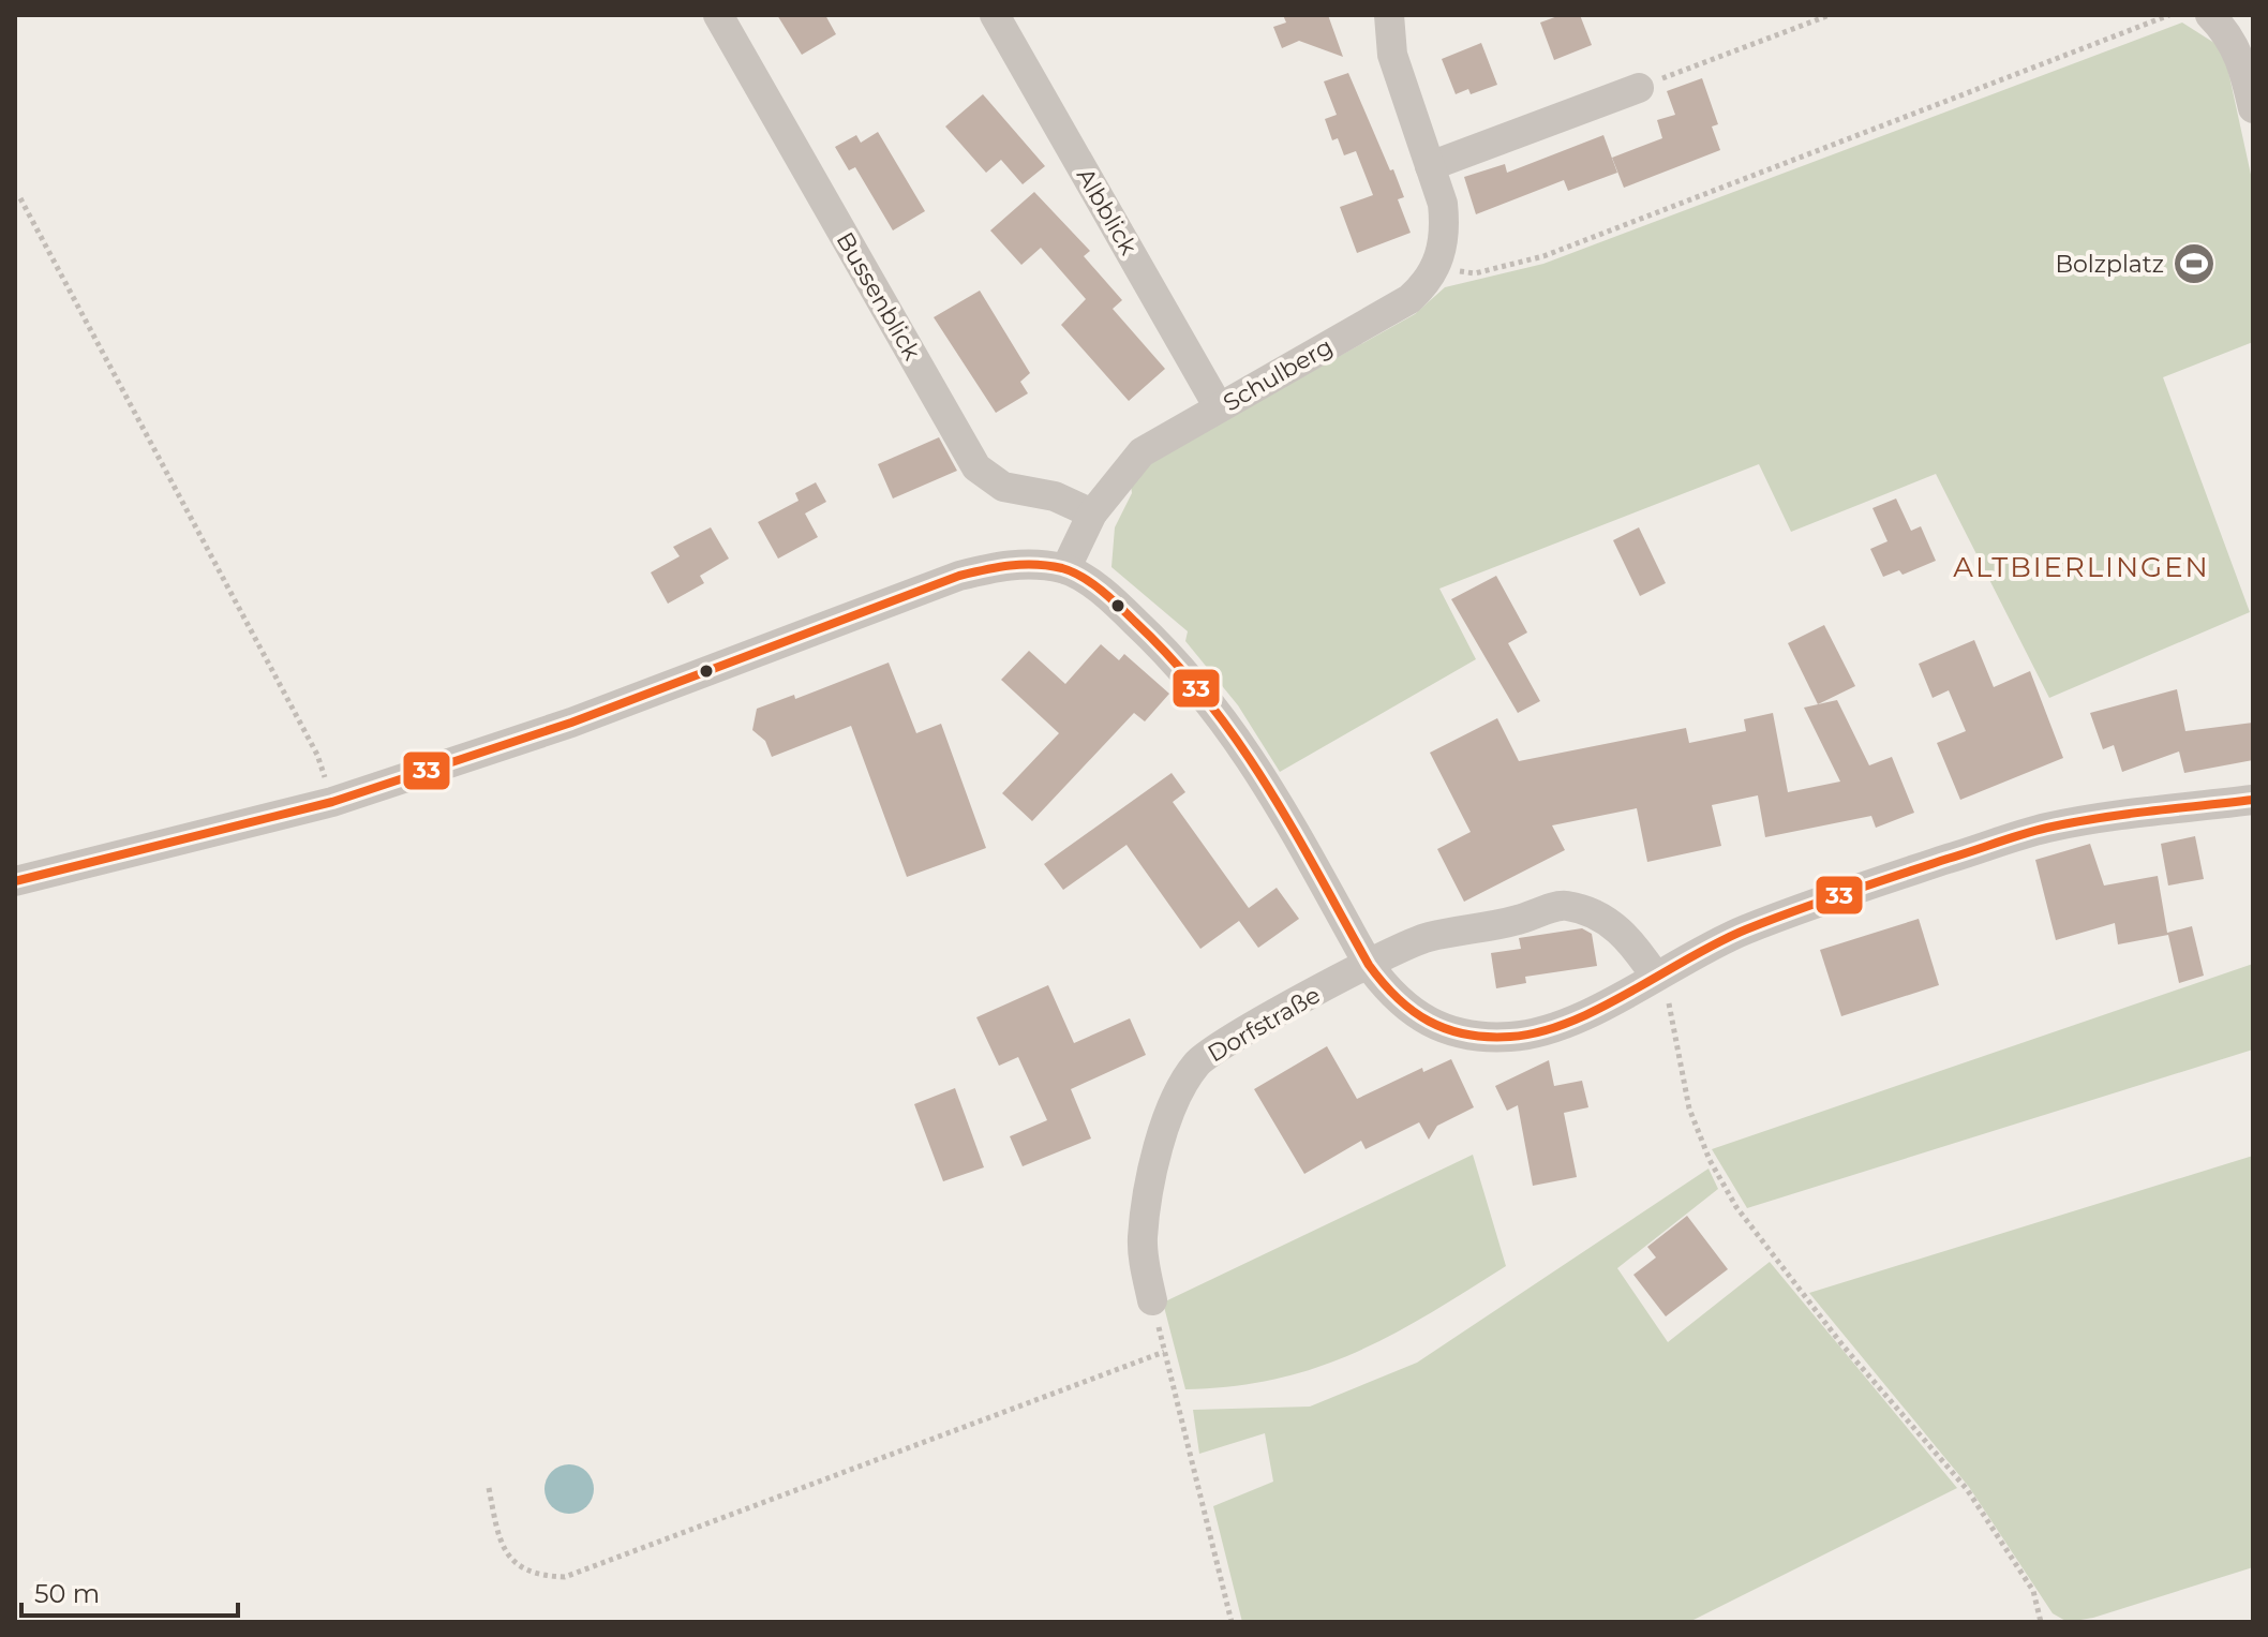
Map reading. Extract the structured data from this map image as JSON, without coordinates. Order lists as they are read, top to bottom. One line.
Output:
{"streets":{"street":["Albblick","Bussenblick","Schulberg","Dorfstraße"]},"crossings":[["Albblick","Schulberg"],["Bussenblick","Schulberg"]],"districts":["ALTBIERLINGEN"],"places":{"sports":["Bolzplatz"]},"lines":["transit line 33"],"scale_bar":"50 m"}
